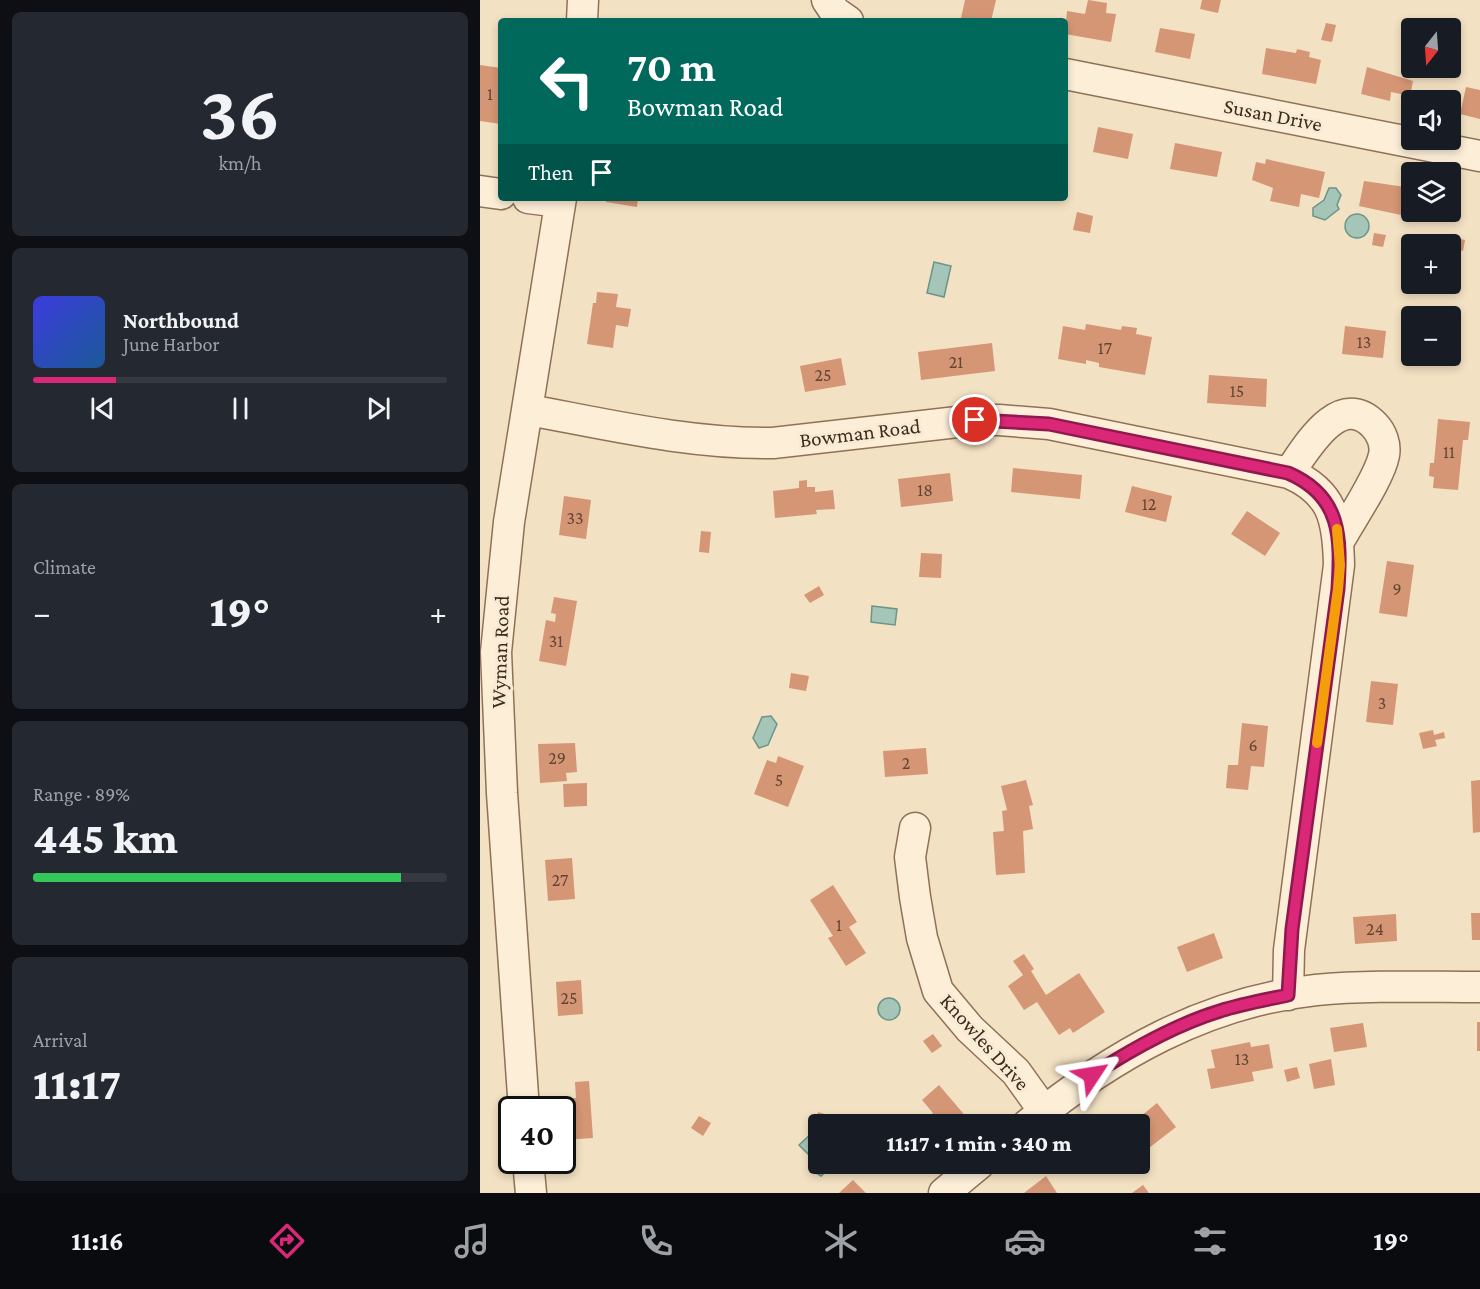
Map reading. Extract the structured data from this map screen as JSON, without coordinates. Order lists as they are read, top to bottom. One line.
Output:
{"streets":{"street":["Susan Drive","Bowman Road","Wyman Road","Knowles Drive"]},"crossings":[["Bowman Road","Wyman Road"]],"house_numbers":["1","13","17","21","25","15","11","18","12","33","9","31","3","6","29","2","5","27","1","24","25","13"],"north":"bottom","page":{"tile":[["36","km/h"],"Climate",["Range · 89%","445 km"],["Arrival","11:17"]],"map_buttons":["+","−"],"turn":["70 m","Bowman Road"],"then":"Then","song":["Northbound","June Harbor"],"heat":["−","19°","+"],"limit":"40","trip":"11:17 · 1 min · 340 m","tabs":["11:16","19°"]}}
